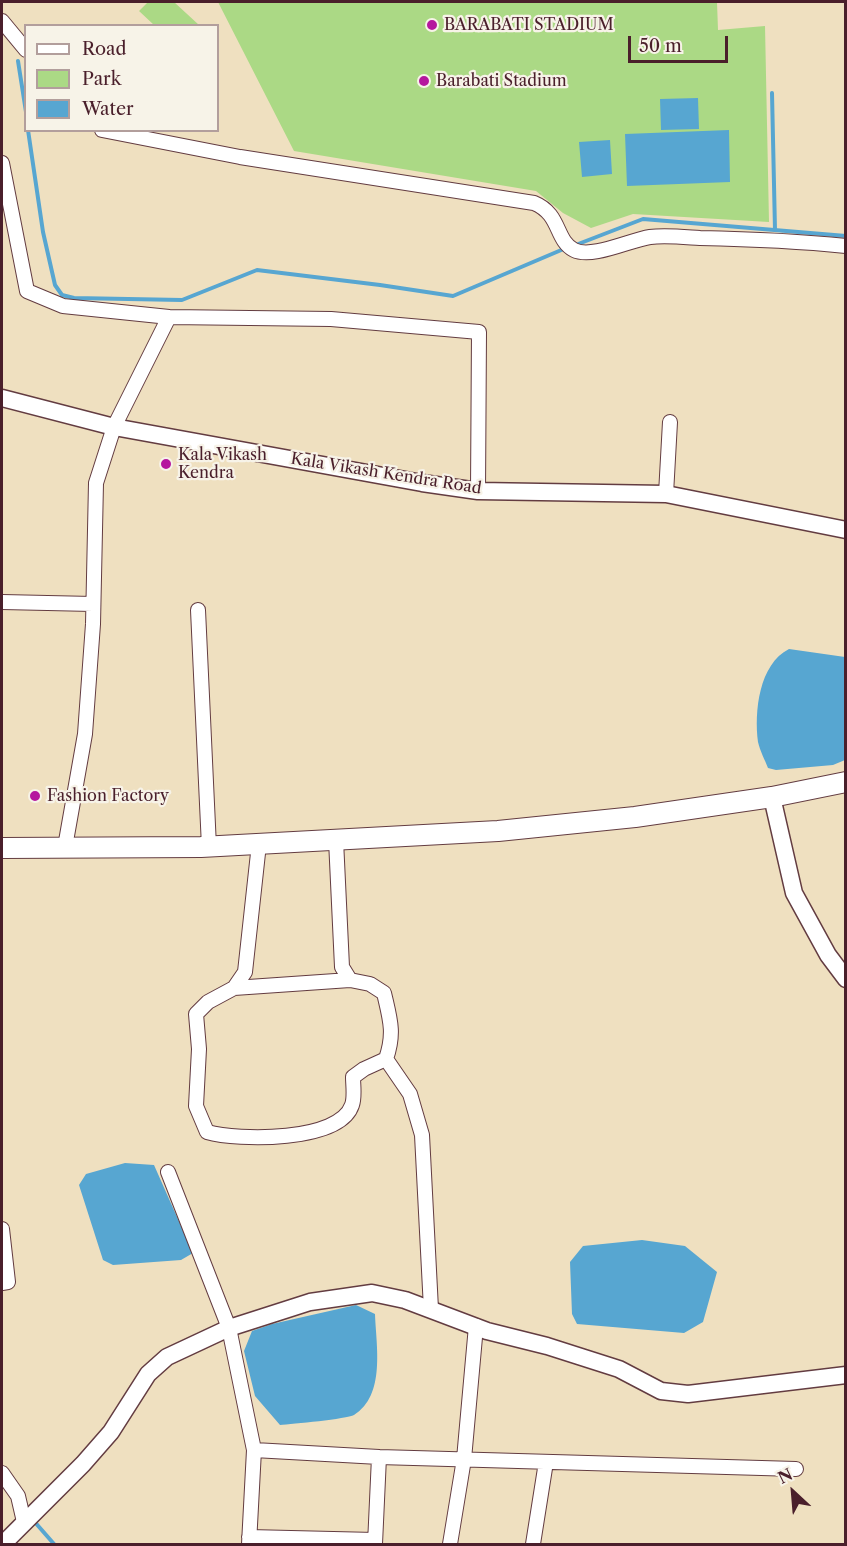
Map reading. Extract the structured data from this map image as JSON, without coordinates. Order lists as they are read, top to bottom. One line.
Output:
{"streets":{"street":["Kala Vikash Kendra Road"]},"places":["BARABATI STADIUM","Barabati Stadium","Kala Vikash Kendra","Fashion Factory"],"legend":["Road","Park","Water"],"scale_bar":"50 m","north":"top left"}
